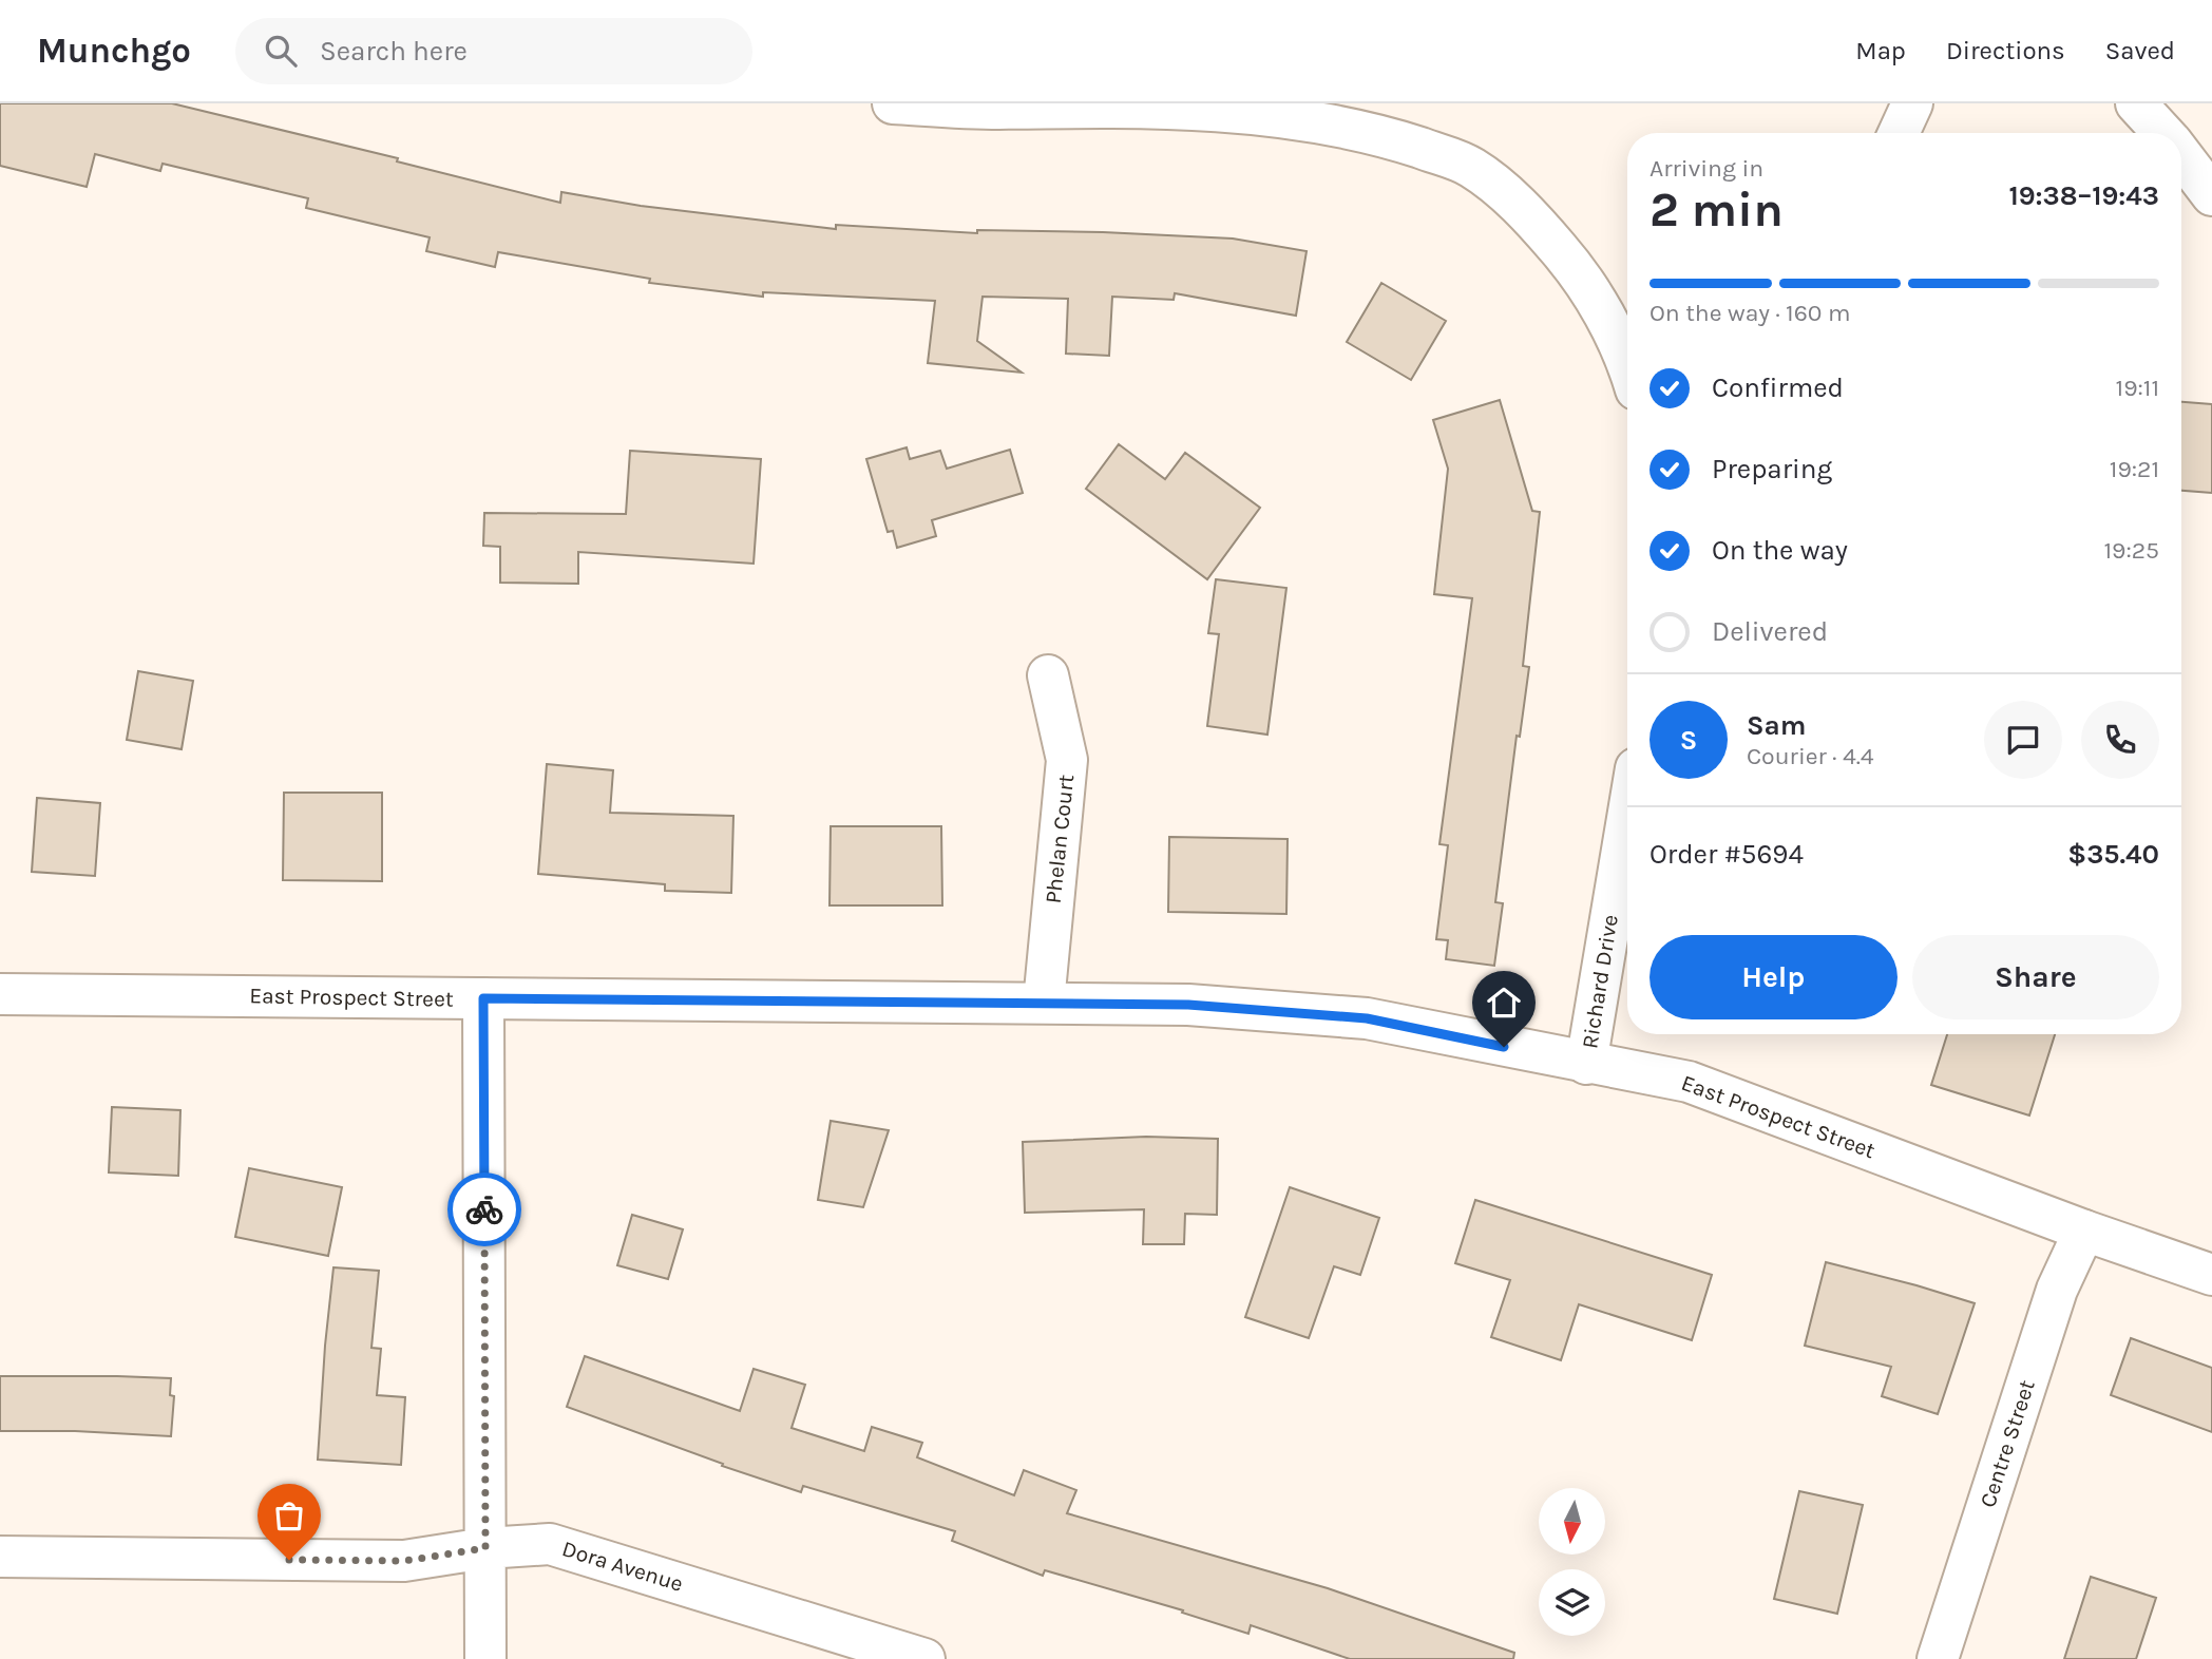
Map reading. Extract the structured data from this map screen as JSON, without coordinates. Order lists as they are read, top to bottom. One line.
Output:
{"streets":{"street":["Phelan Court","Richard Drive","East Prospect Street","Centre Street","Dora Avenue"]},"crossings":[["Phelan Court","East Prospect Street"],["Richard Drive","East Prospect Street"],["East Prospect Street","Centre Street"]],"north":"bottom","page":{"header":"Munchgo","search":"Search here","nav":["Map","Directions","Saved"],"heading":["2 min","Arriving in","19:38–19:43"],"panel":["Sam","Courier · 4.4","Order #5694","$35.40"],"bar":"On the way · 160 m","list":[["Confirmed","19:11"],["Preparing","19:21"],["On the way","19:25"],"Delivered"],"round":"S","buttons":["Help","Share"]}}
